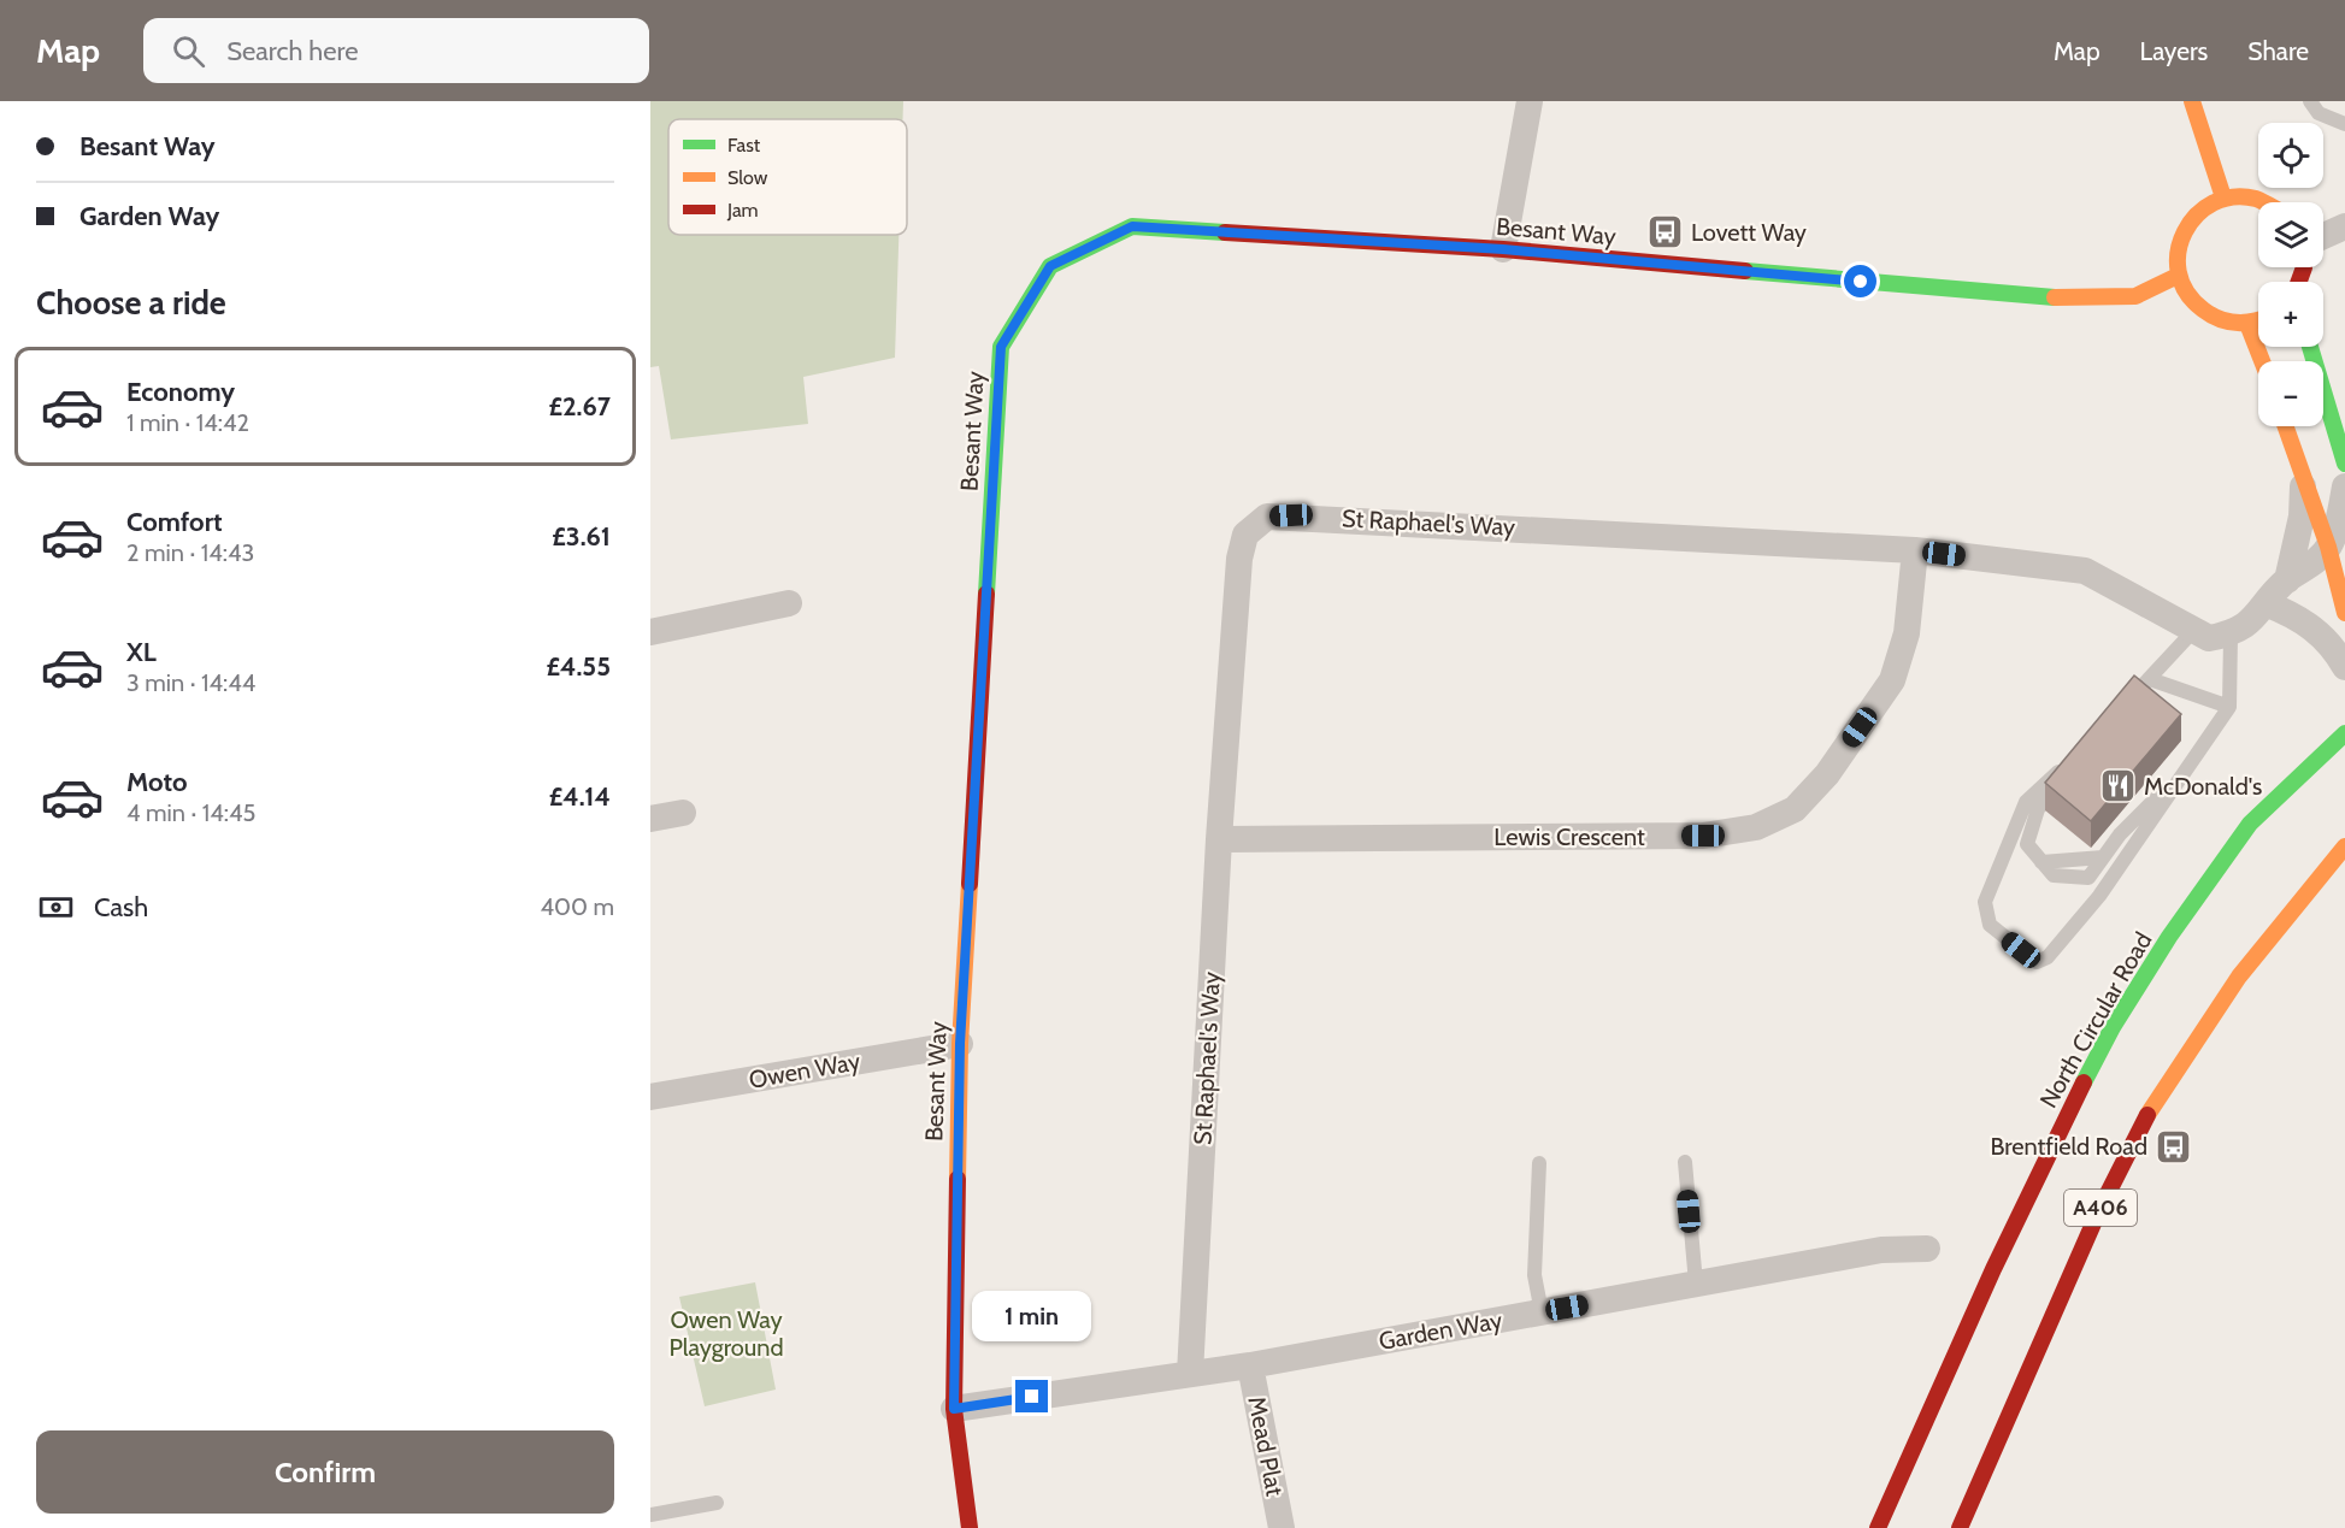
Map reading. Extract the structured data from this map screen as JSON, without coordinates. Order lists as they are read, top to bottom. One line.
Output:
{"streets":{"main road":["Besant Way","North Circular Road","A406"],"street":["St Raphael's Way","Lewis Crescent","Owen Way","Garden Way","Mead Plat"]},"crossings":[["Besant Way","Owen Way"],["Besant Way","Garden Way"],["St Raphael's Way","Lewis Crescent"],["St Raphael's Way","Garden Way"],["Garden Way","Mead Plat"]],"parks":["Owen Way Playground"],"places":{"bus stop":["Lovett Way","Brentfield Road"],"restaurant":["McDonald's"]},"legend":["Fast","Slow","Jam"],"page":{"header":"Map","search":"Search here","nav":["Map","Layers","Share"],"banner":["Besant Way","Garden Way"],"map_buttons":["+","−"],"heading":"Choose a ride","list":[{"name":"Economy","note":"1 min · 14:42","value":"£2.67"},{"name":"Comfort","note":"2 min · 14:43","value":"£3.61"},{"name":"XL","note":"3 min · 14:44","value":"£4.55"},{"name":"Moto","note":"4 min · 14:45","value":"£4.14"}],"pay":["Cash","400 m"],"bubble":"1 min","buttons":"Confirm"}}
